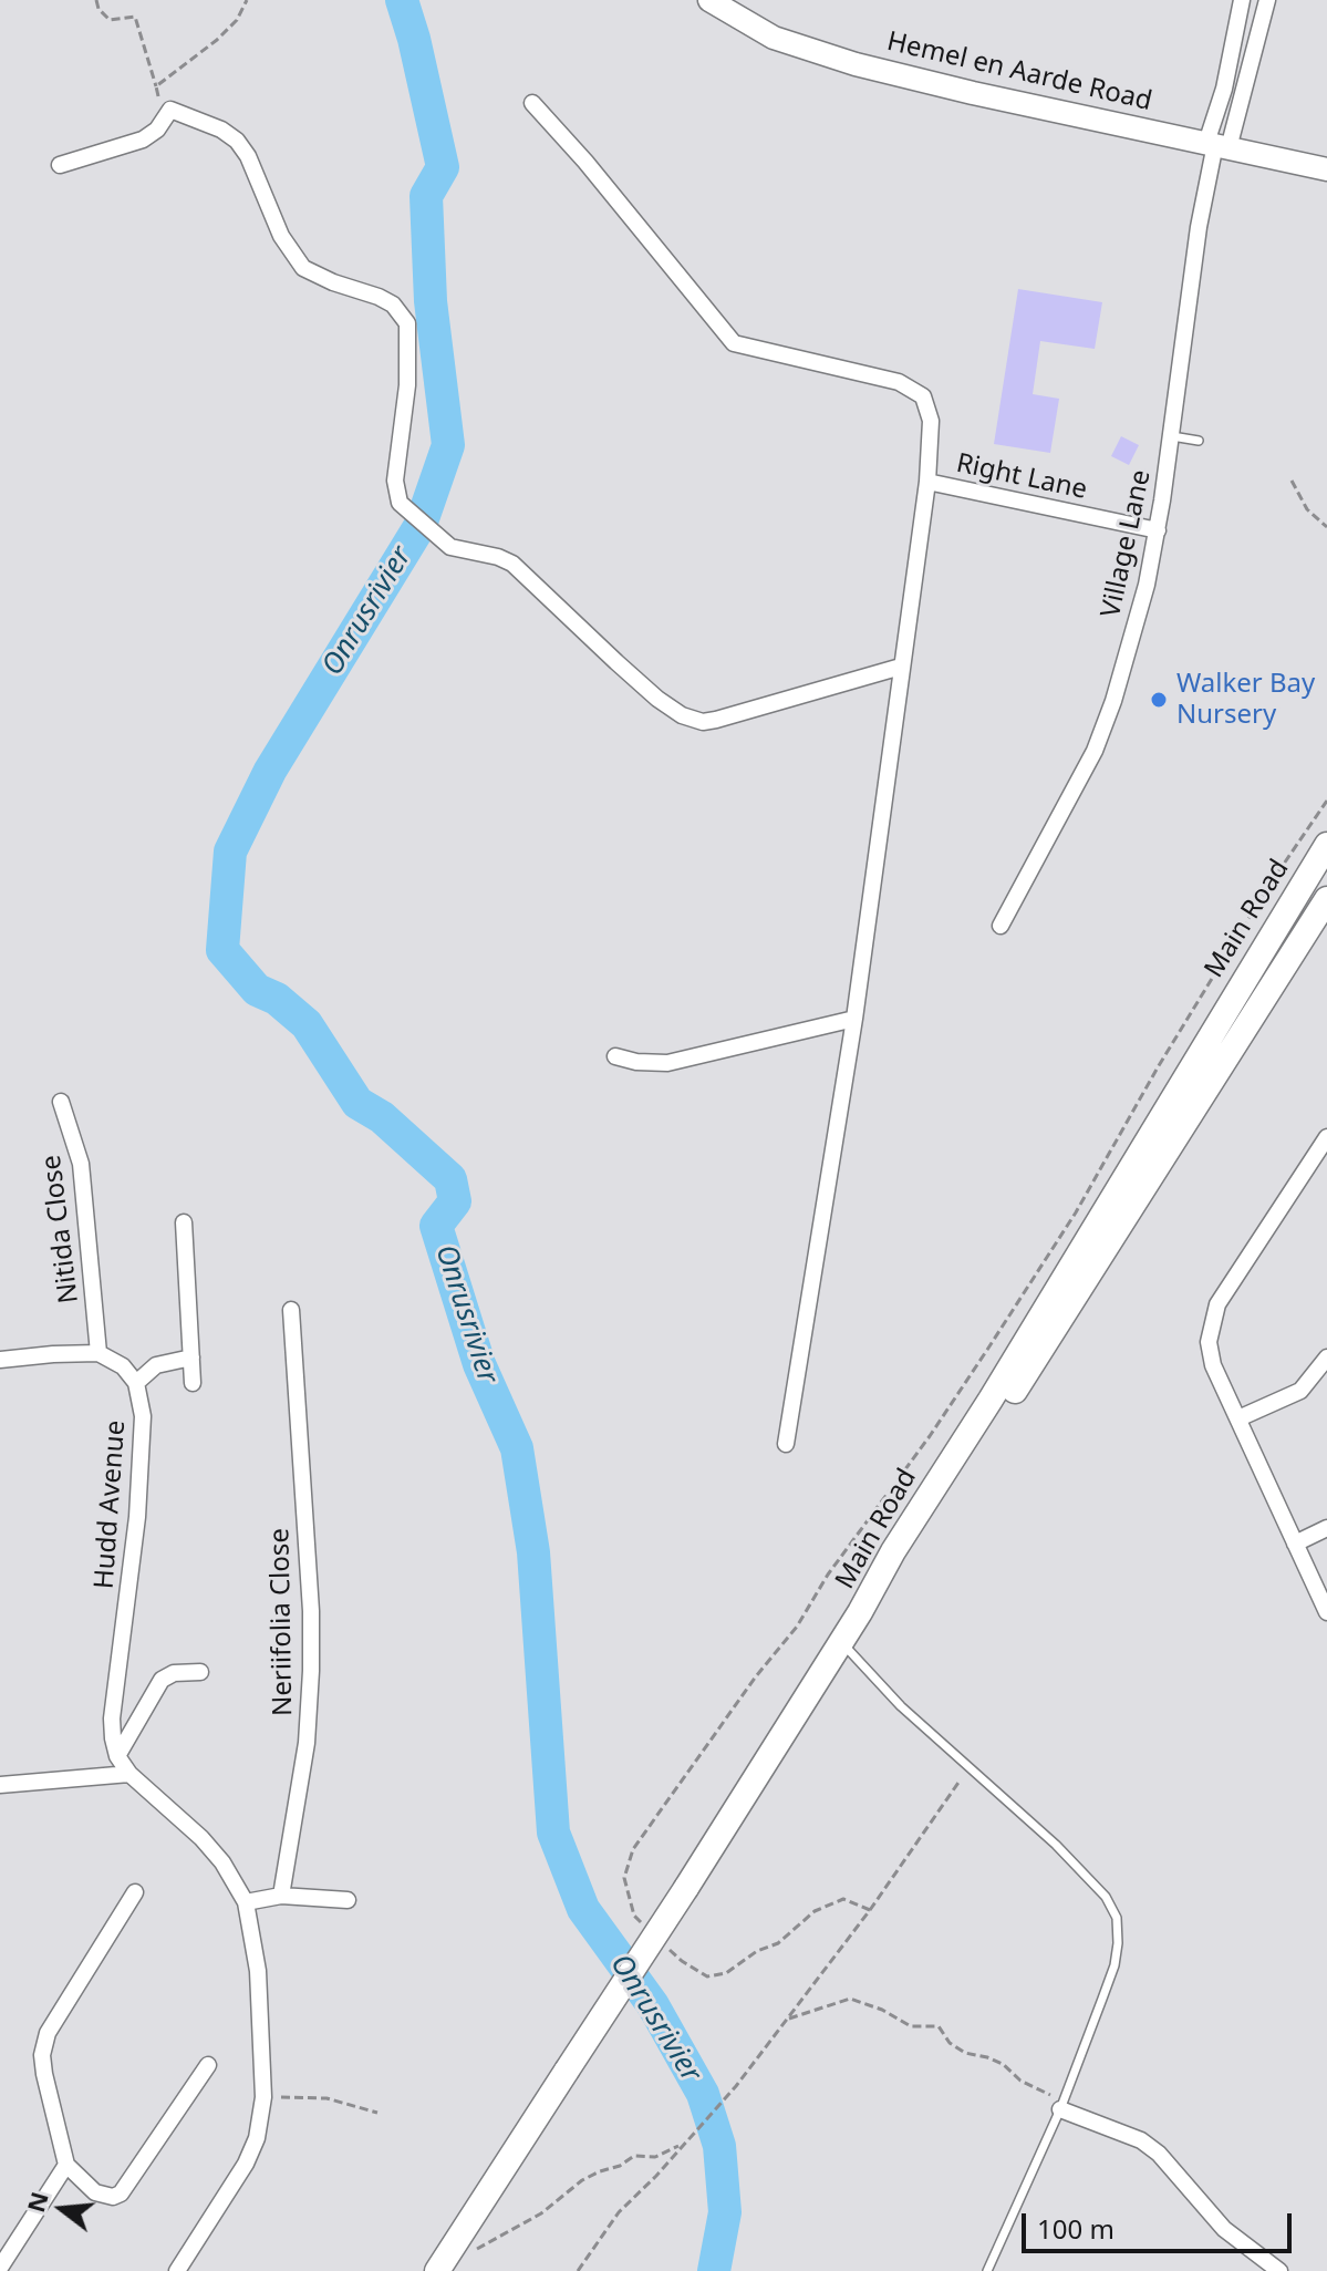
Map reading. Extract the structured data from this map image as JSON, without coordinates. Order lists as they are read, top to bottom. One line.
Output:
{"streets":{"main road":["Hemel en Aarde Road","Main Road"],"street":["Right Lane","Village Lane","Nitida Close","Hudd Avenue","Neriifolia Close"]},"crossings":[["Hemel en Aarde Road","Village Lane"],["Right Lane","Village Lane"],["Nitida Close","Hudd Avenue"]],"water":["Onrusrivier"],"places":["Walker Bay Nursery"],"scale_bar":"100 m","north":"left"}
